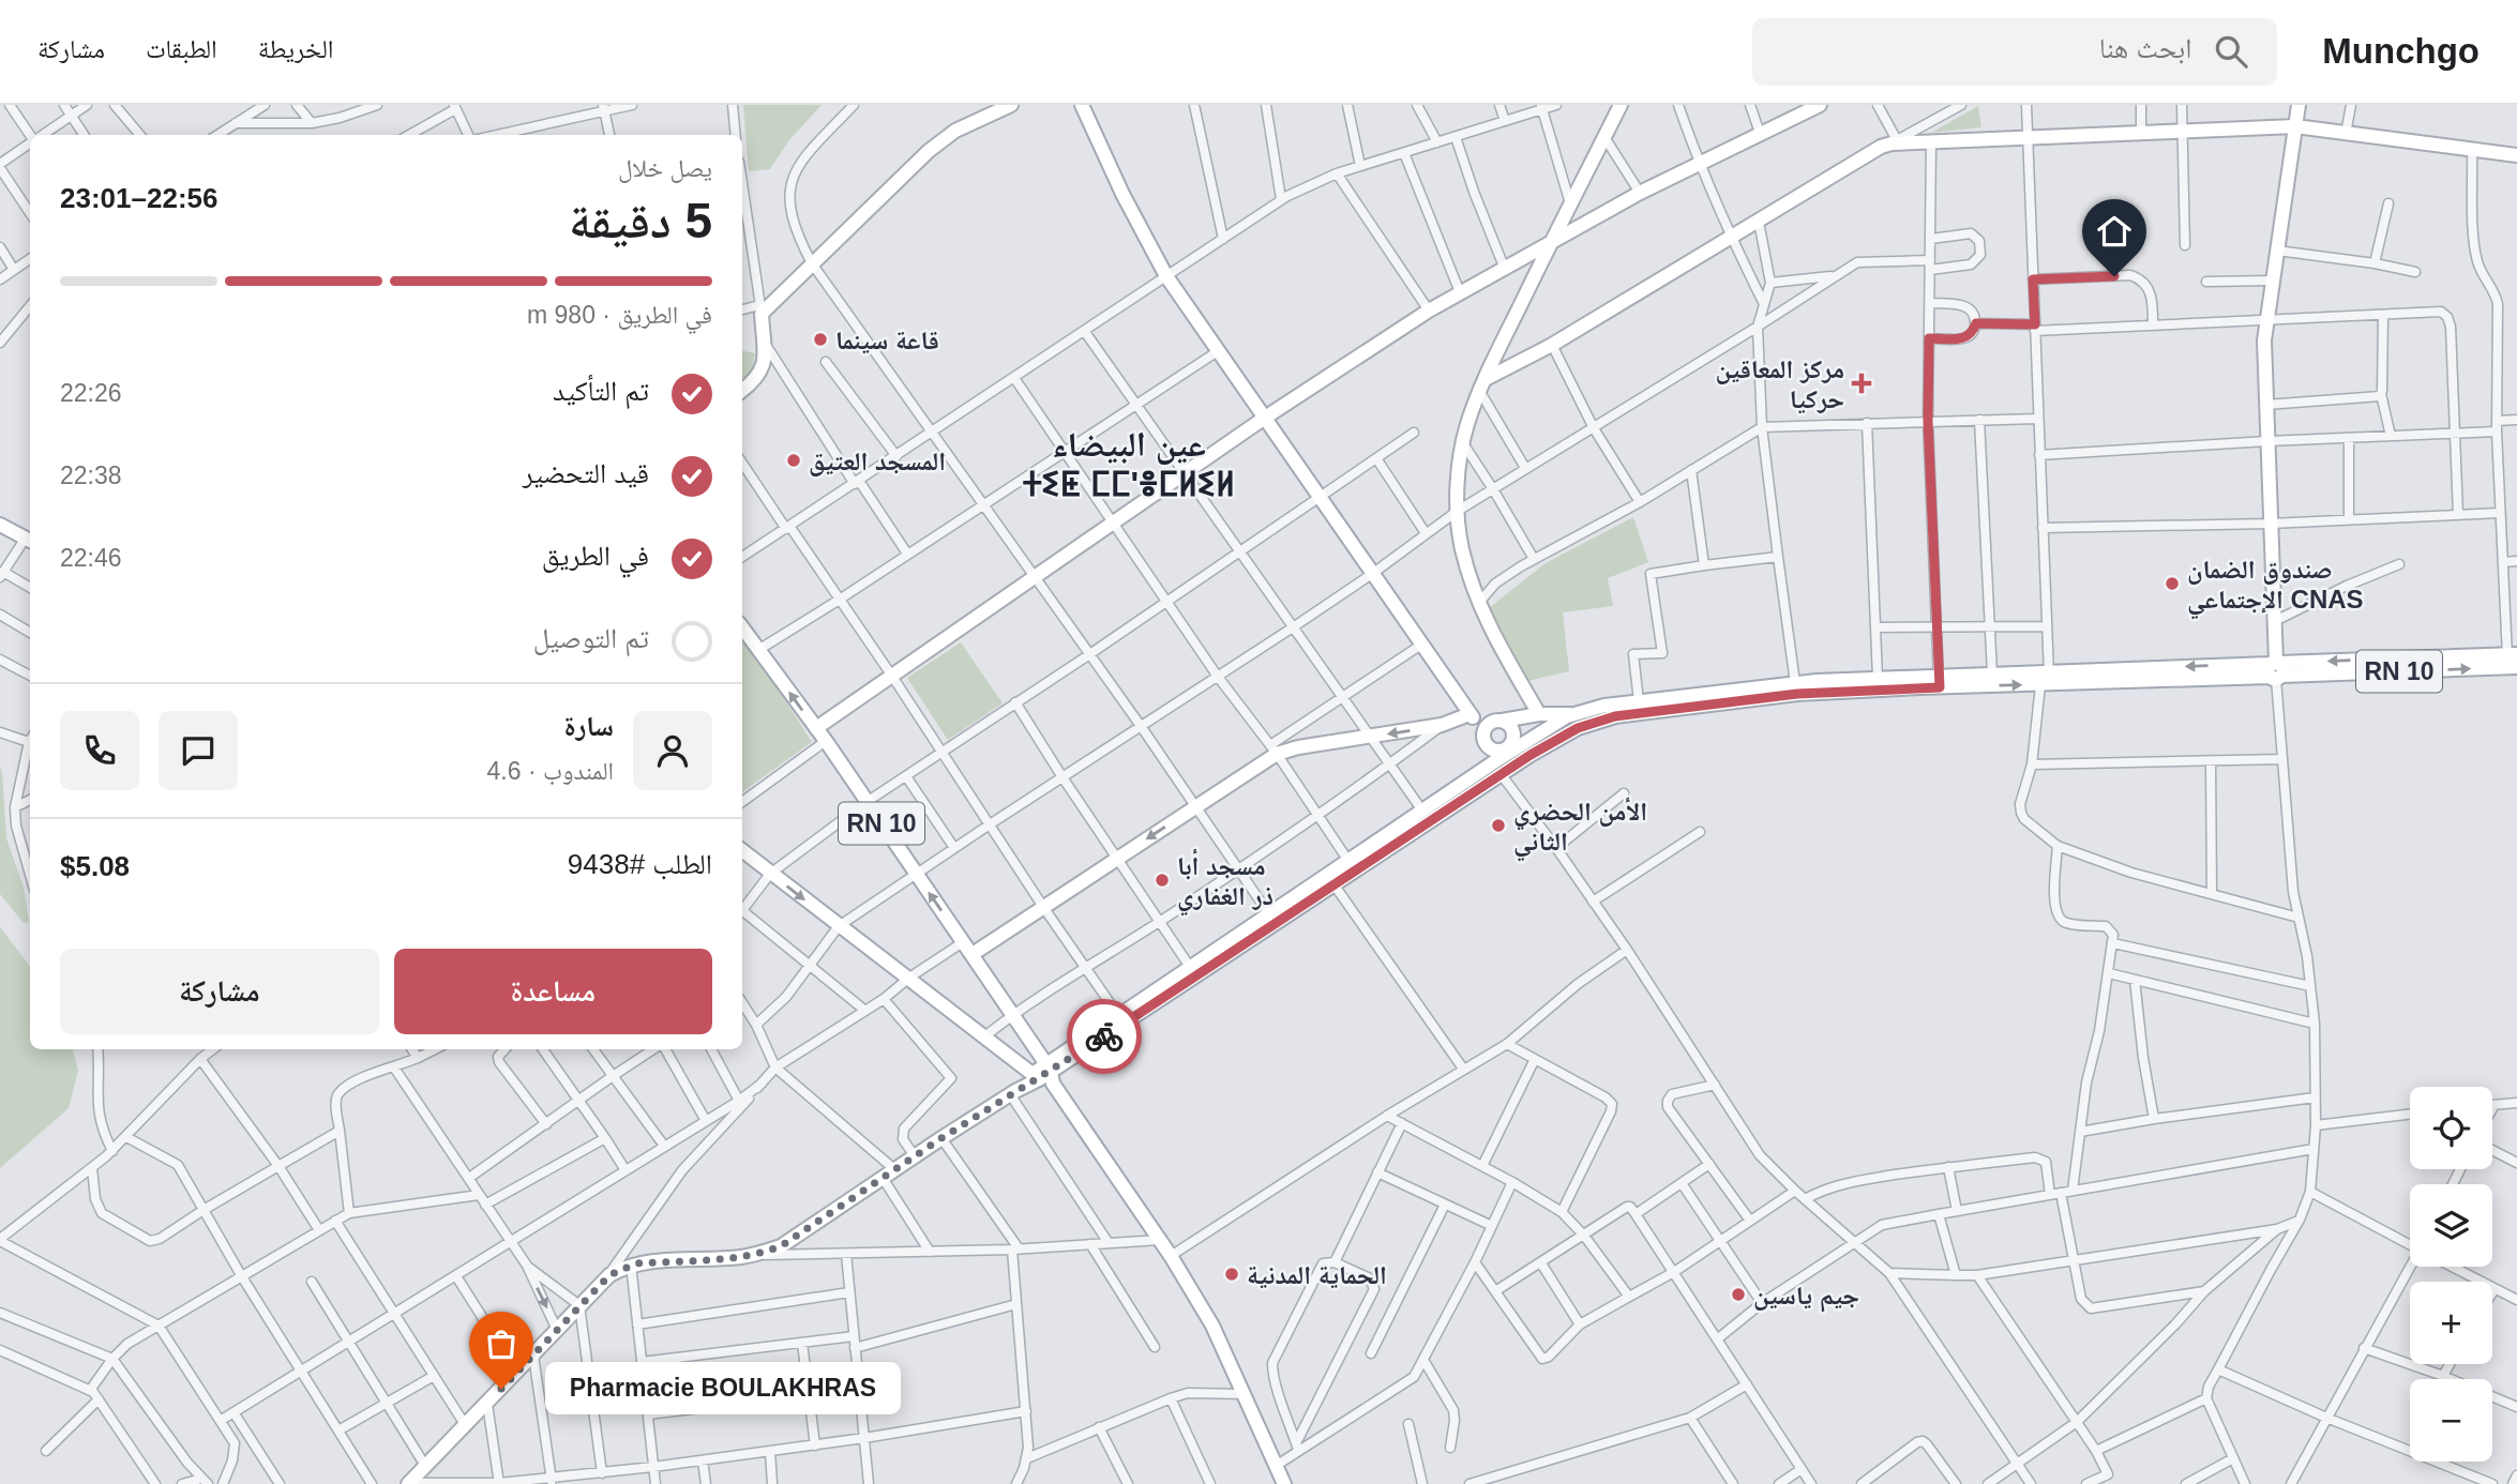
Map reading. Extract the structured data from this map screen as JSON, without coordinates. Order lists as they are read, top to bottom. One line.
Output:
{"streets":{"main road":["RN 10"]},"districts":["عين البيضاء ⵜⵉⵟ ⵎⵎ'ⴻⵎⵍⵉⵍ"],"places":{"other":["قاعة سينما","المسجد العتيق","صندوق الضمان الإجتماعي CNAS","الأمن الحضري الثاني","مسجد أبا ذر الغفاري","الحماية المدنية","جيم ياسين","Pharmacie BOULAKHRAS"],"health":["مركز المعاقين حركيا"]},"page":{"header":"Munchgo","search":"ابحث هنا","nav":["الخريطة","الطبقات","مشاركة"],"heading":["5 دقيقة","يصل خلال","22:56–23:01"],"panel":["سارة","المندوب · 4.6","الطلب #9438","$5.08"],"bar":"في الطريق · 980 m","list":[["تم التأكيد","22:26"],["قيد التحضير","22:38"],["في الطريق","22:46"],"تم التوصيل"],"buttons":["مساعدة","مشاركة"],"map_buttons":["+","−"],"bubble":"Pharmacie BOULAKHRAS"}}
